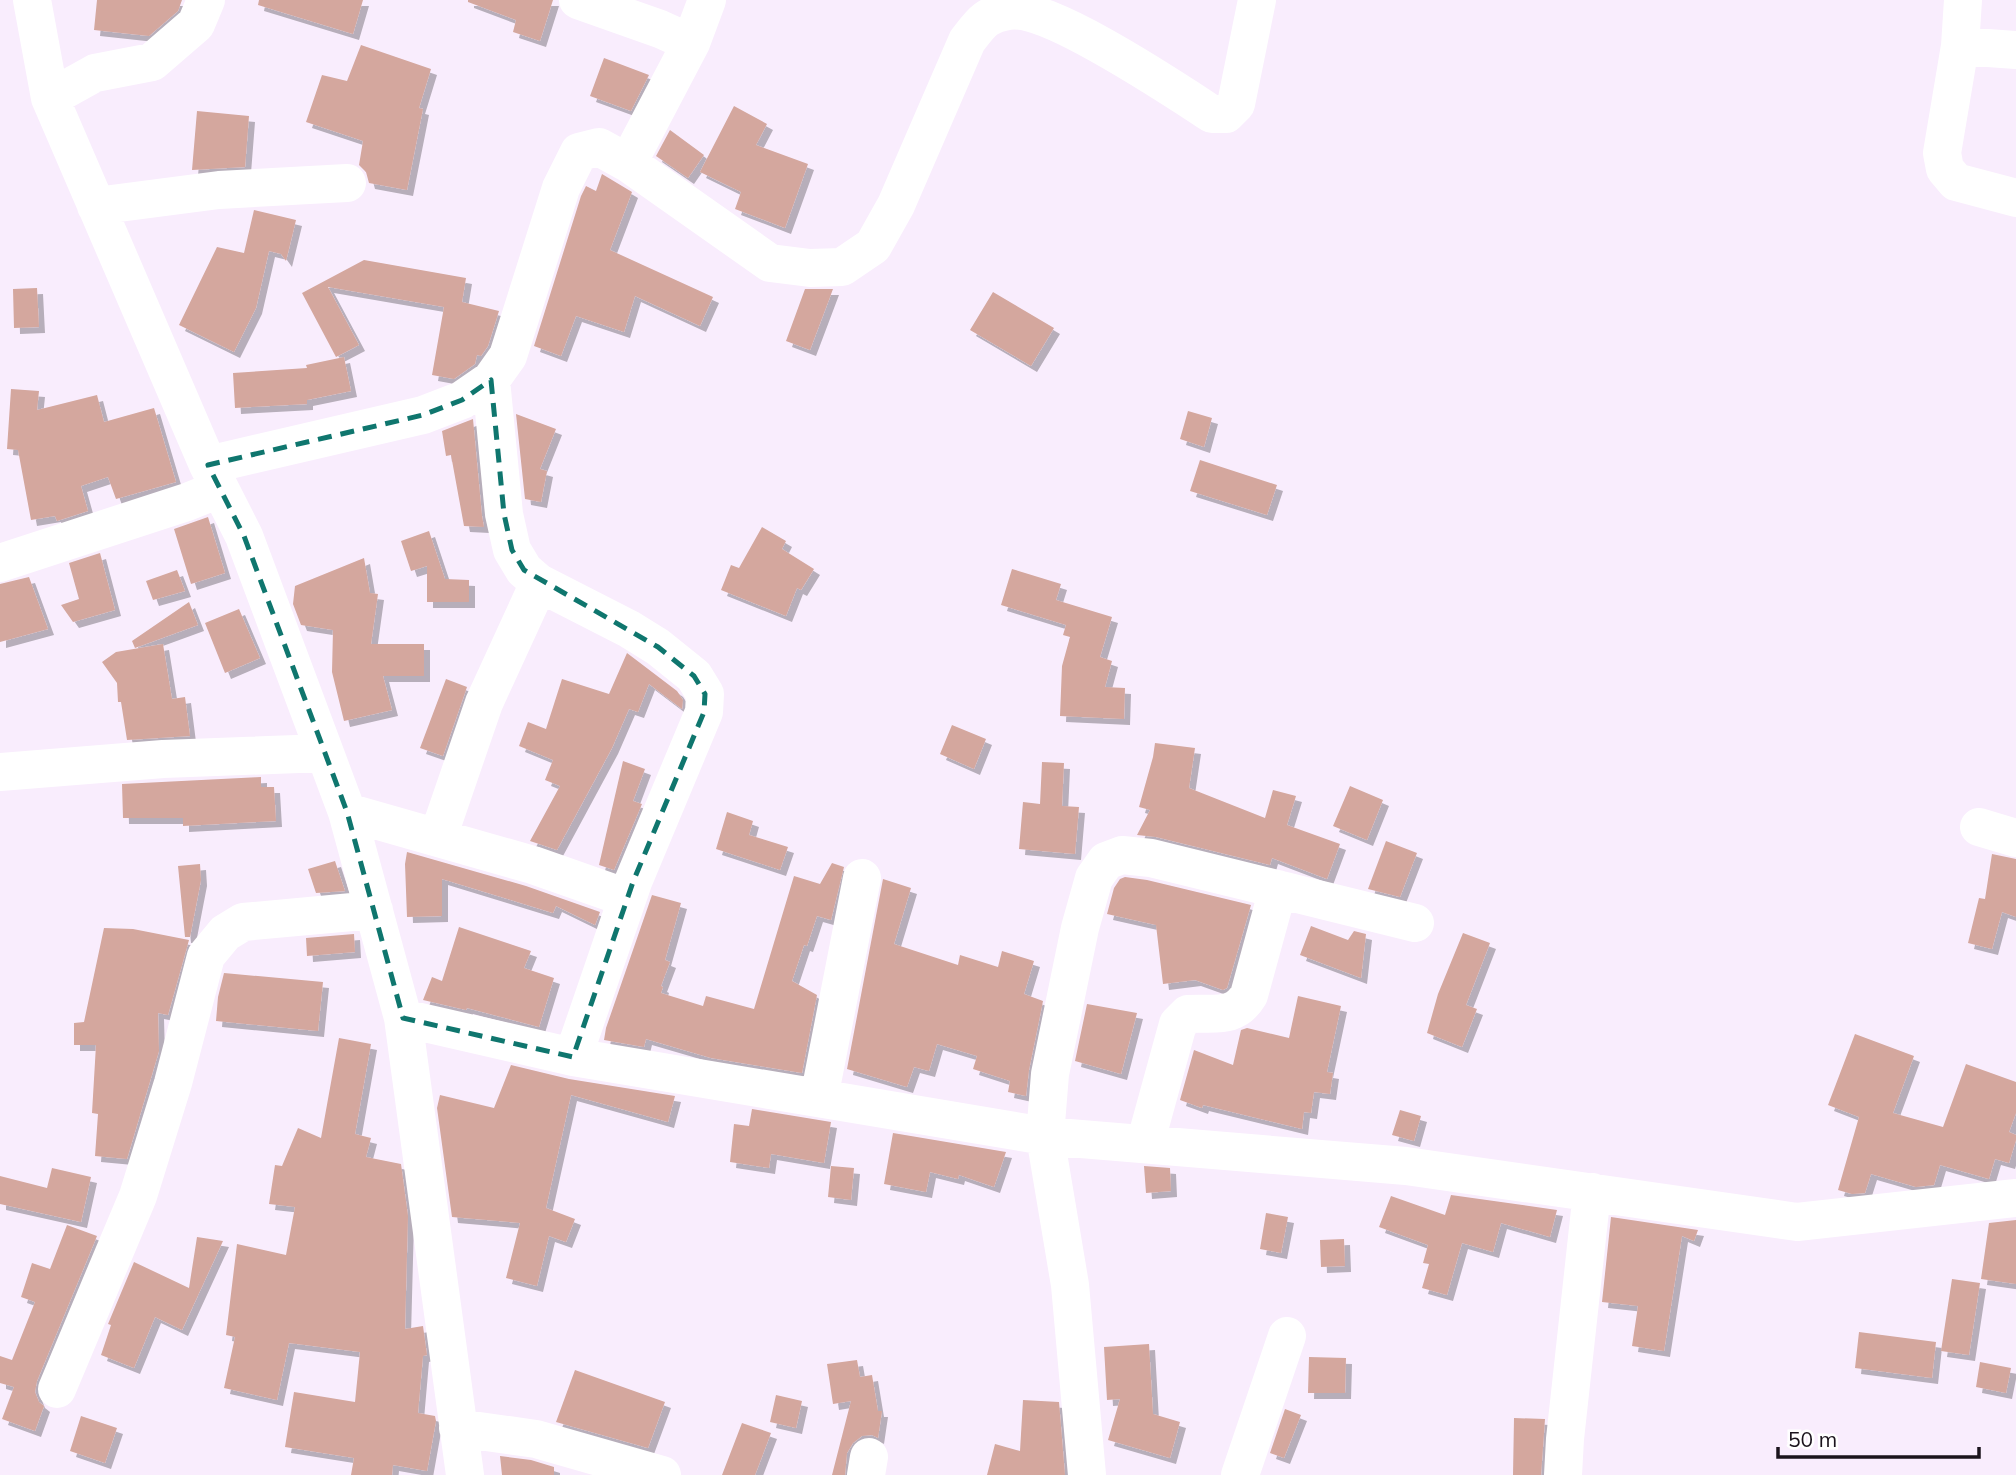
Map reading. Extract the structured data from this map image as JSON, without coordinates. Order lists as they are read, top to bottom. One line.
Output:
{"scale_bar":"50 m"}
